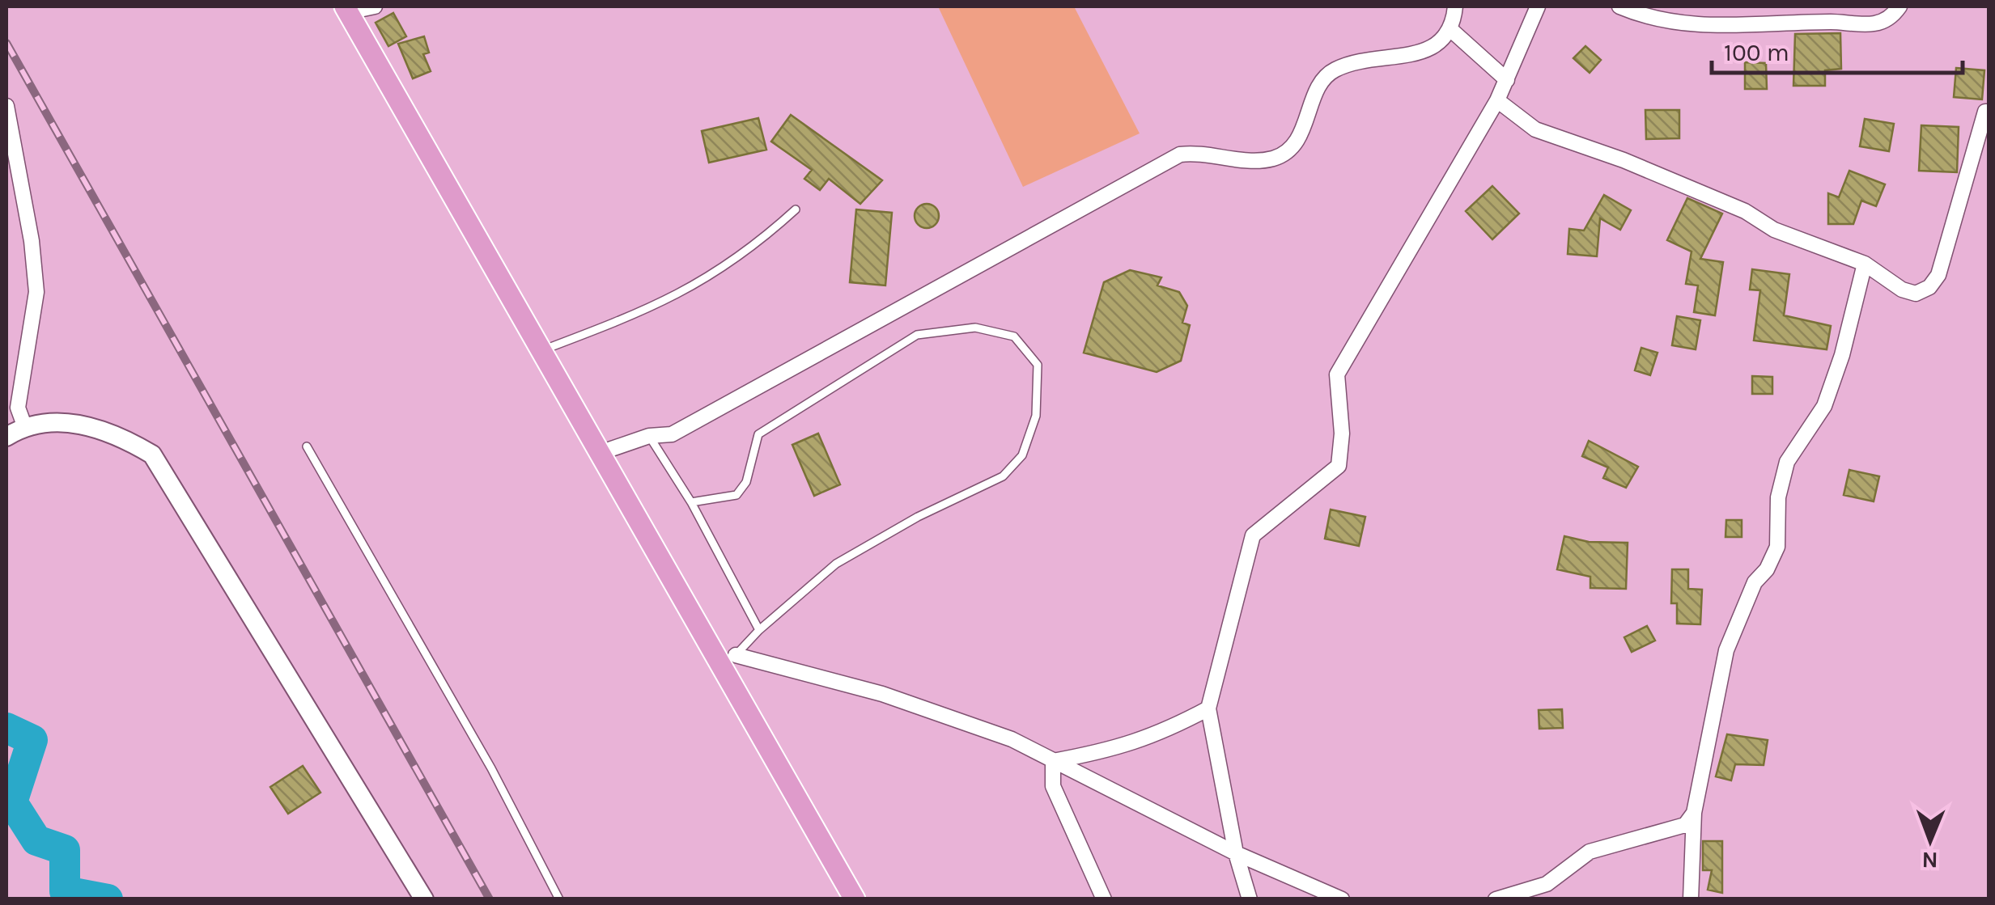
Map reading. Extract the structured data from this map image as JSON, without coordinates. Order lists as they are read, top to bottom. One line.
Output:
{"scale_bar":"100 m","north":"bottom"}
